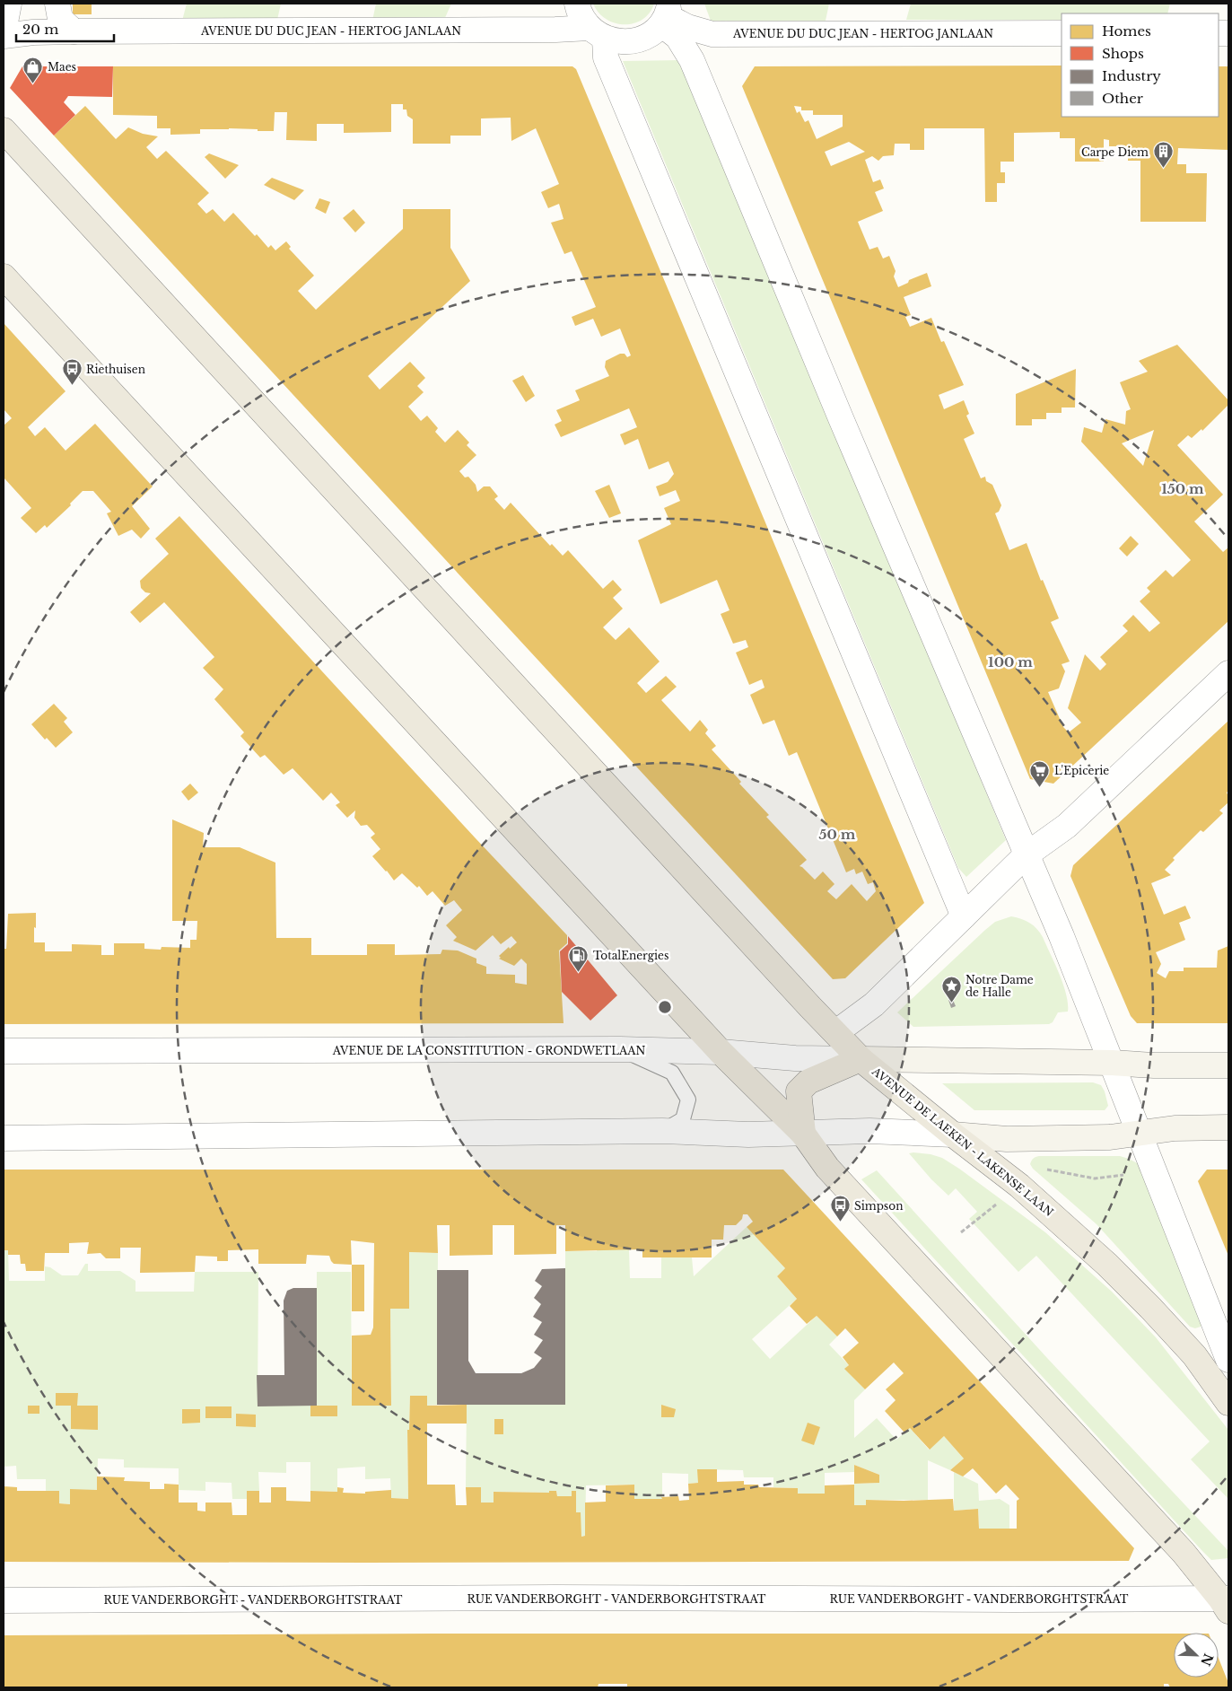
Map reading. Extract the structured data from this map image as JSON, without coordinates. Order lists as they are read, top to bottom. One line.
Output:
{"streets":{"main road":["AVENUE DE LAEKEN - LAKENSE LAAN"],"street":["AVENUE DU DUC JEAN - HERTOG JANLAAN","AVENUE DE LA CONSTITUTION - GRONDWETLAAN","RUE VANDERBORGHT - VANDERBORGHTSTRAAT"]},"crossings":[["AVENUE DE LA CONSTITUTION - GRONDWETLAAN","AVENUE DE LAEKEN - LAKENSE LAAN"]],"places":{"shop":["Maes"],"building":["Carpe Diem"],"bus stop":["Riethuisen","Simpson"],"supermarket":["L'Epicerie"],"fuel station":["TotalEnergies"],"place":["Notre Dame de Halle"]},"legend":["Homes","Shops","Industry","Other"],"scale_bar":"20 m","north":"bottom right","rings":["150 m","100 m","50 m"]}
